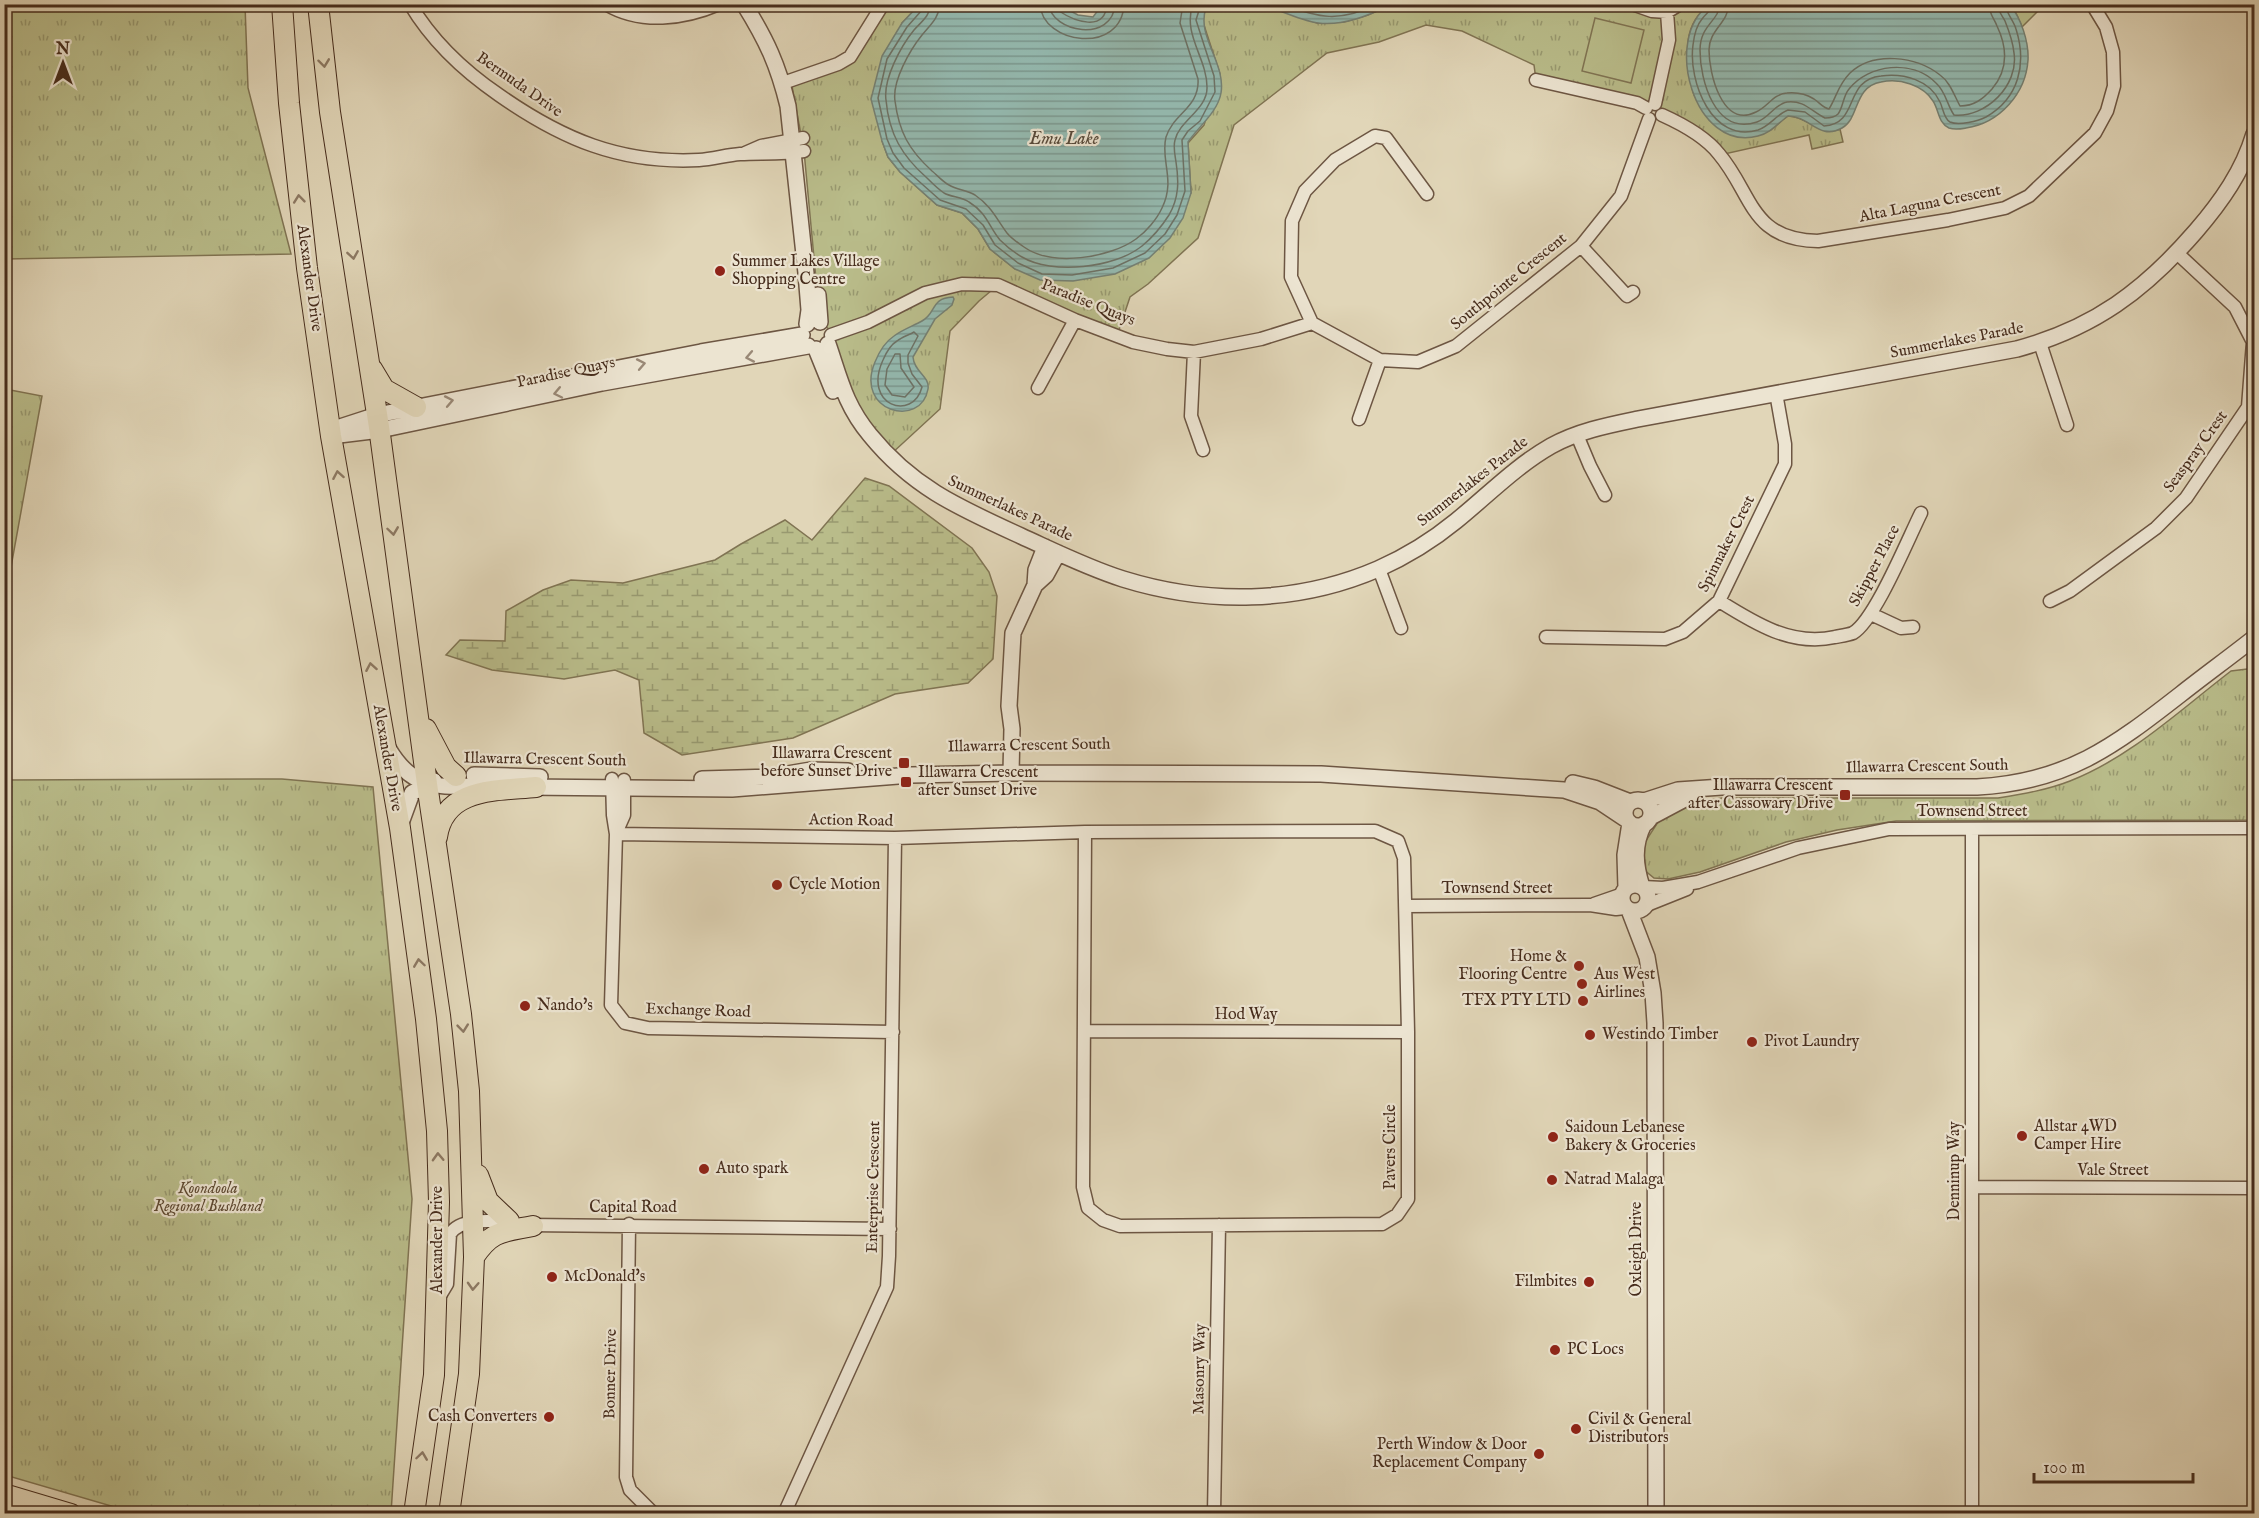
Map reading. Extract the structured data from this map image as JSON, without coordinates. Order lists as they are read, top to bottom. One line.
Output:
{"streets":{"main road":["Alexander Drive"],"street":["Bermuda Drive","Alta Laguna Crescent","Southpointe Crescent","Paradise Quays","Summerlakes Parade","Seaspray Crest","Spinnaker Crest","Skipper Place","Illawarra Crescent South","Townsend Street","Action Road","Exchange Road","Hod Way","Pavers Circle","Denninup Way","Vale Street","Enterprise Crescent","Capital Road","Oxleigh Drive","Masonry Way","Bonner Drive"]},"crossings":[["Bermuda Drive","Summerlakes Parade"],["Alta Laguna Crescent","Southpointe Crescent"],["Alexander Drive","Paradise Quays"],["Alexander Drive","Illawarra Crescent South"],["Alexander Drive","Capital Road"],["Southpointe Crescent","Paradise Quays"],["Paradise Quays","Summerlakes Parade"],["Summerlakes Parade","Seaspray Crest"],["Summerlakes Parade","Spinnaker Crest"],["Spinnaker Crest","Skipper Place"],["Illawarra Crescent South","Exchange Road"],["Townsend Street","Pavers Circle"],["Townsend Street","Denninup Way"],["Townsend Street","Oxleigh Drive"],["Action Road","Exchange Road"],["Action Road","Pavers Circle"],["Action Road","Enterprise Crescent"],["Exchange Road","Enterprise Crescent"],["Hod Way","Pavers Circle"],["Pavers Circle","Masonry Way"],["Denninup Way","Vale Street"],["Enterprise Crescent","Capital Road"],["Capital Road","Bonner Drive"]],"water":["Emu Lake"],"parks":["Koondoola Regional Bushland"],"places":{"other":["Summer Lakes Village Shopping Centre","Cycle Motion","Home & Flooring Centre","Aus West Airlines","TFX PTY LTD","Nando's","Westindo Timber","Pivot Laundry","Allstar 4WD Camper Hire","Saidoun Lebanese Bakery & Groceries","Auto spark","Natrad Malaga","McDonald's","Filmbites","PC Locs","Cash Converters","Civil & General Distributors","Perth Window & Door Replacement Company"],"transit":["Illawarra Crescent before Sunset Drive","Illawarra Crescent after Sunset Drive","Illawarra Crescent after Cassowary Drive"]},"scale_bar":"100 m","north":"top"}
